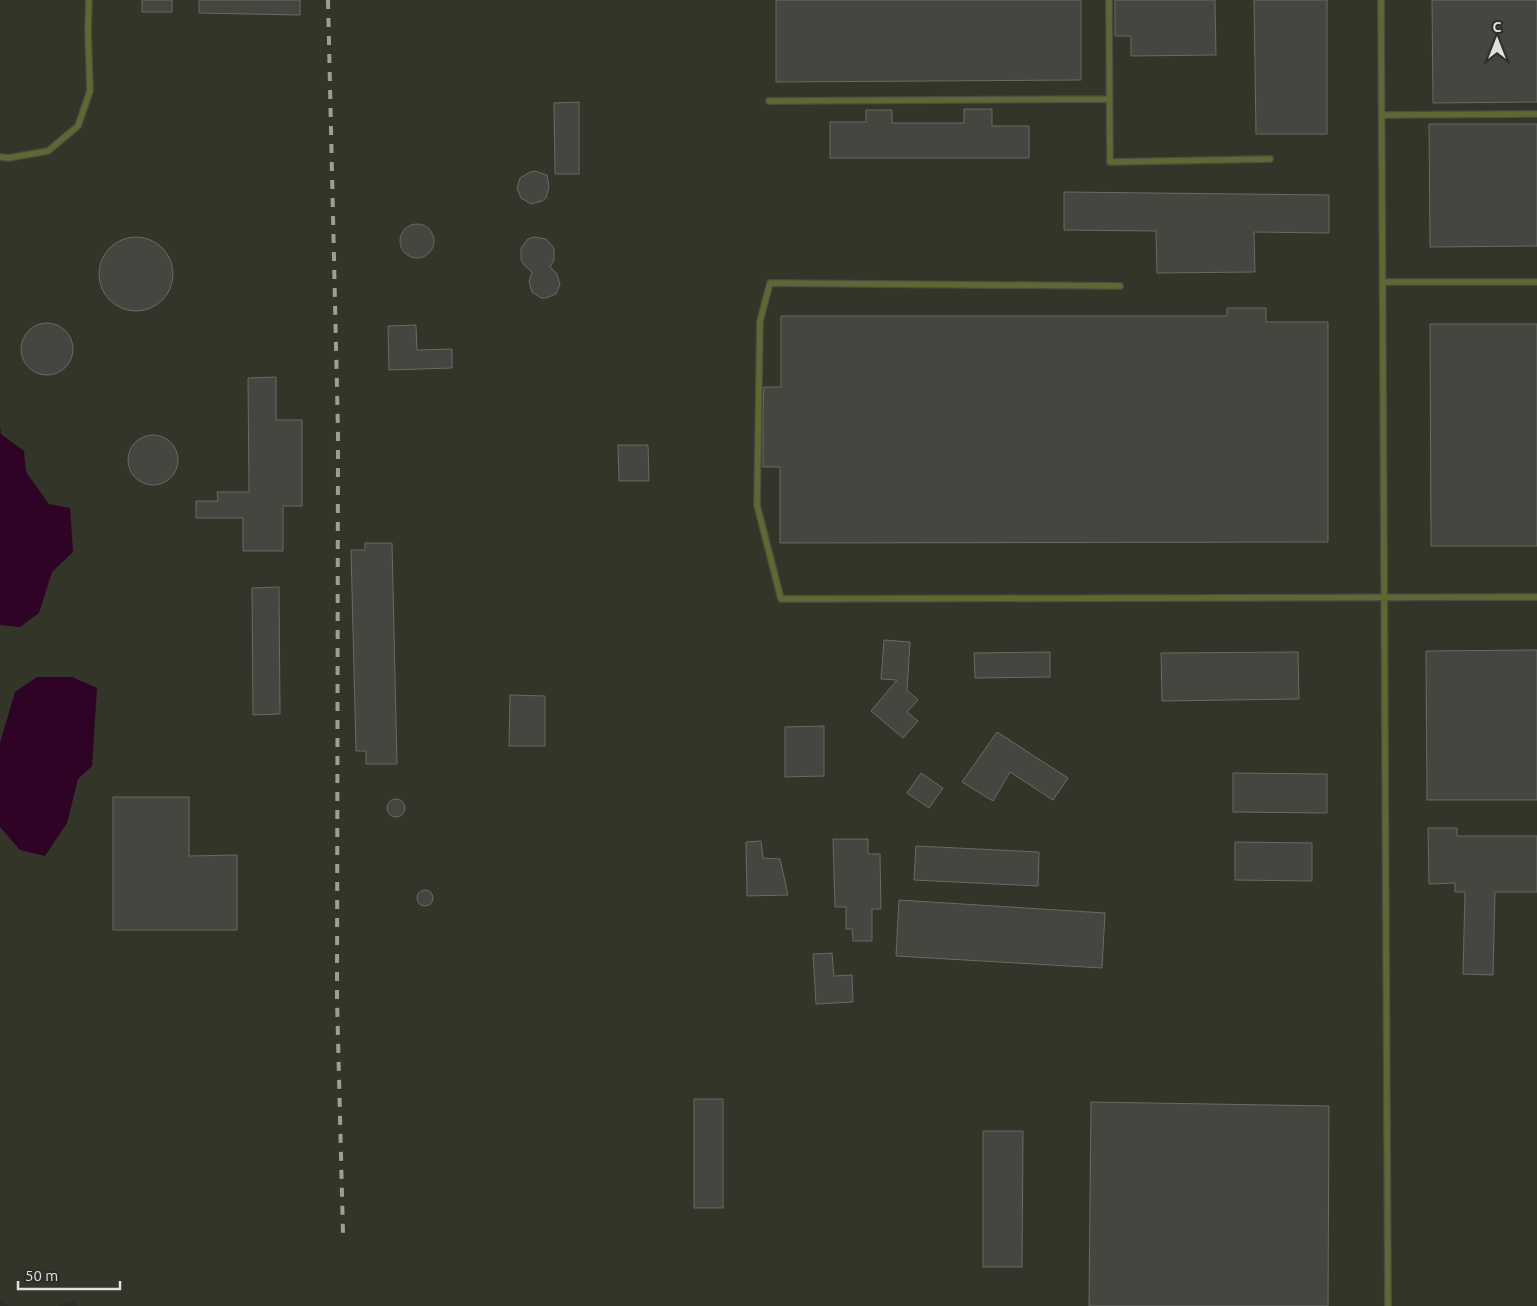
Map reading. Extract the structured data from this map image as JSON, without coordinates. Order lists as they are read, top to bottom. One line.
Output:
{"scale_bar":"50 m","north":"top"}
